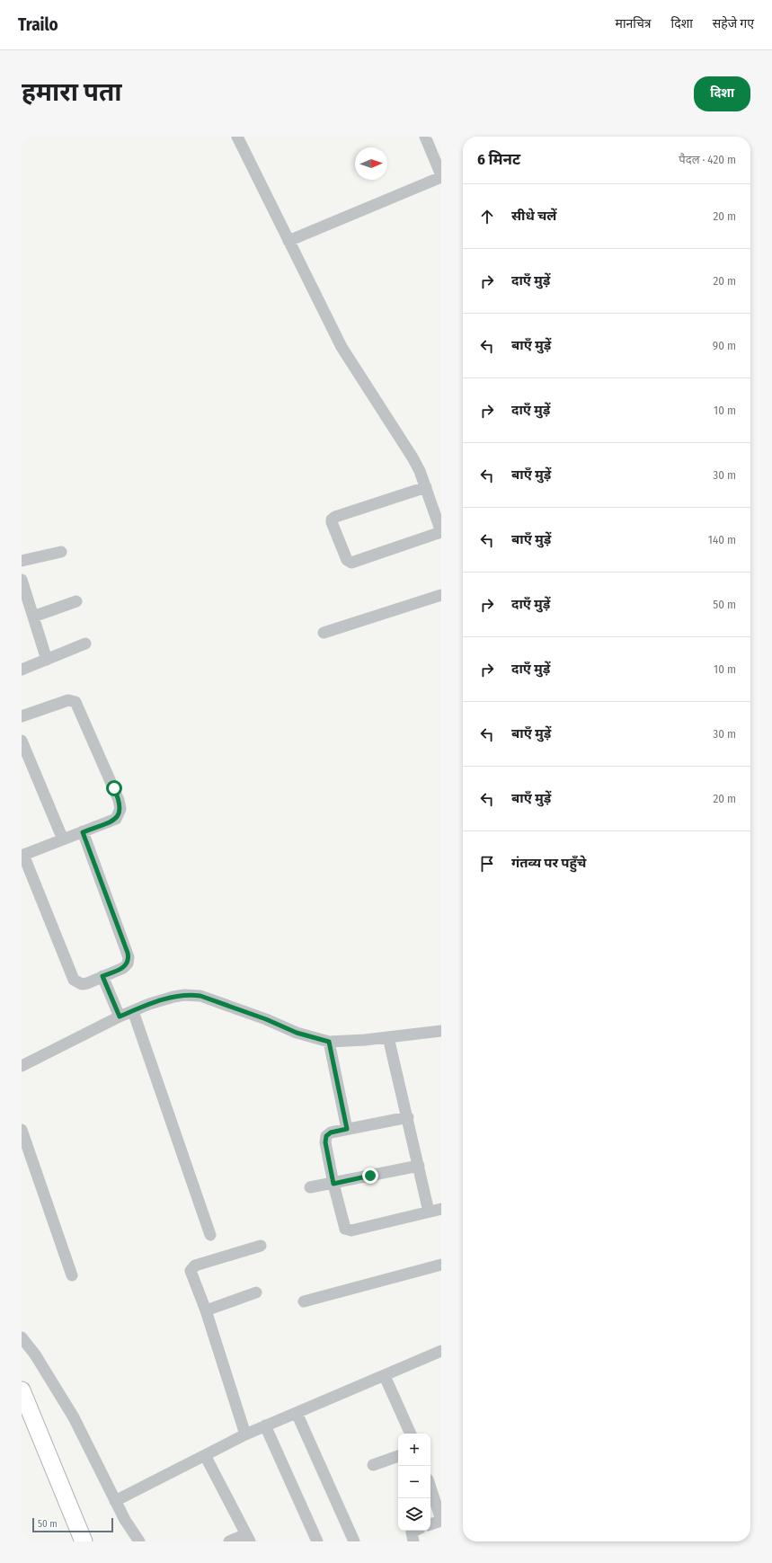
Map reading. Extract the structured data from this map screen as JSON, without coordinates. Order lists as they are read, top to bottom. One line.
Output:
{"scale_bar":"50 m","north":"right","page":{"header":"Trailo","nav":["मानचित्र","दिशा","सहेजे गए"],"buttons":"दिशा","title":"हमारा पता","heading":["6 मिनट","पैदल · 420 m"],"list":[["सीधे चलें","20 m"],["दाएँ मुड़ें","20 m"],["बाएँ मुड़ें","90 m"],["दाएँ मुड़ें","10 m"],["बाएँ मुड़ें","30 m"],["बाएँ मुड़ें","140 m"],["दाएँ मुड़ें","50 m"],["दाएँ मुड़ें","10 m"],["बाएँ मुड़ें","30 m"],["बाएँ मुड़ें","20 m"],"गंतव्य पर पहुँचे"],"map_buttons":["+","−"],"scale":"50 m"}}
